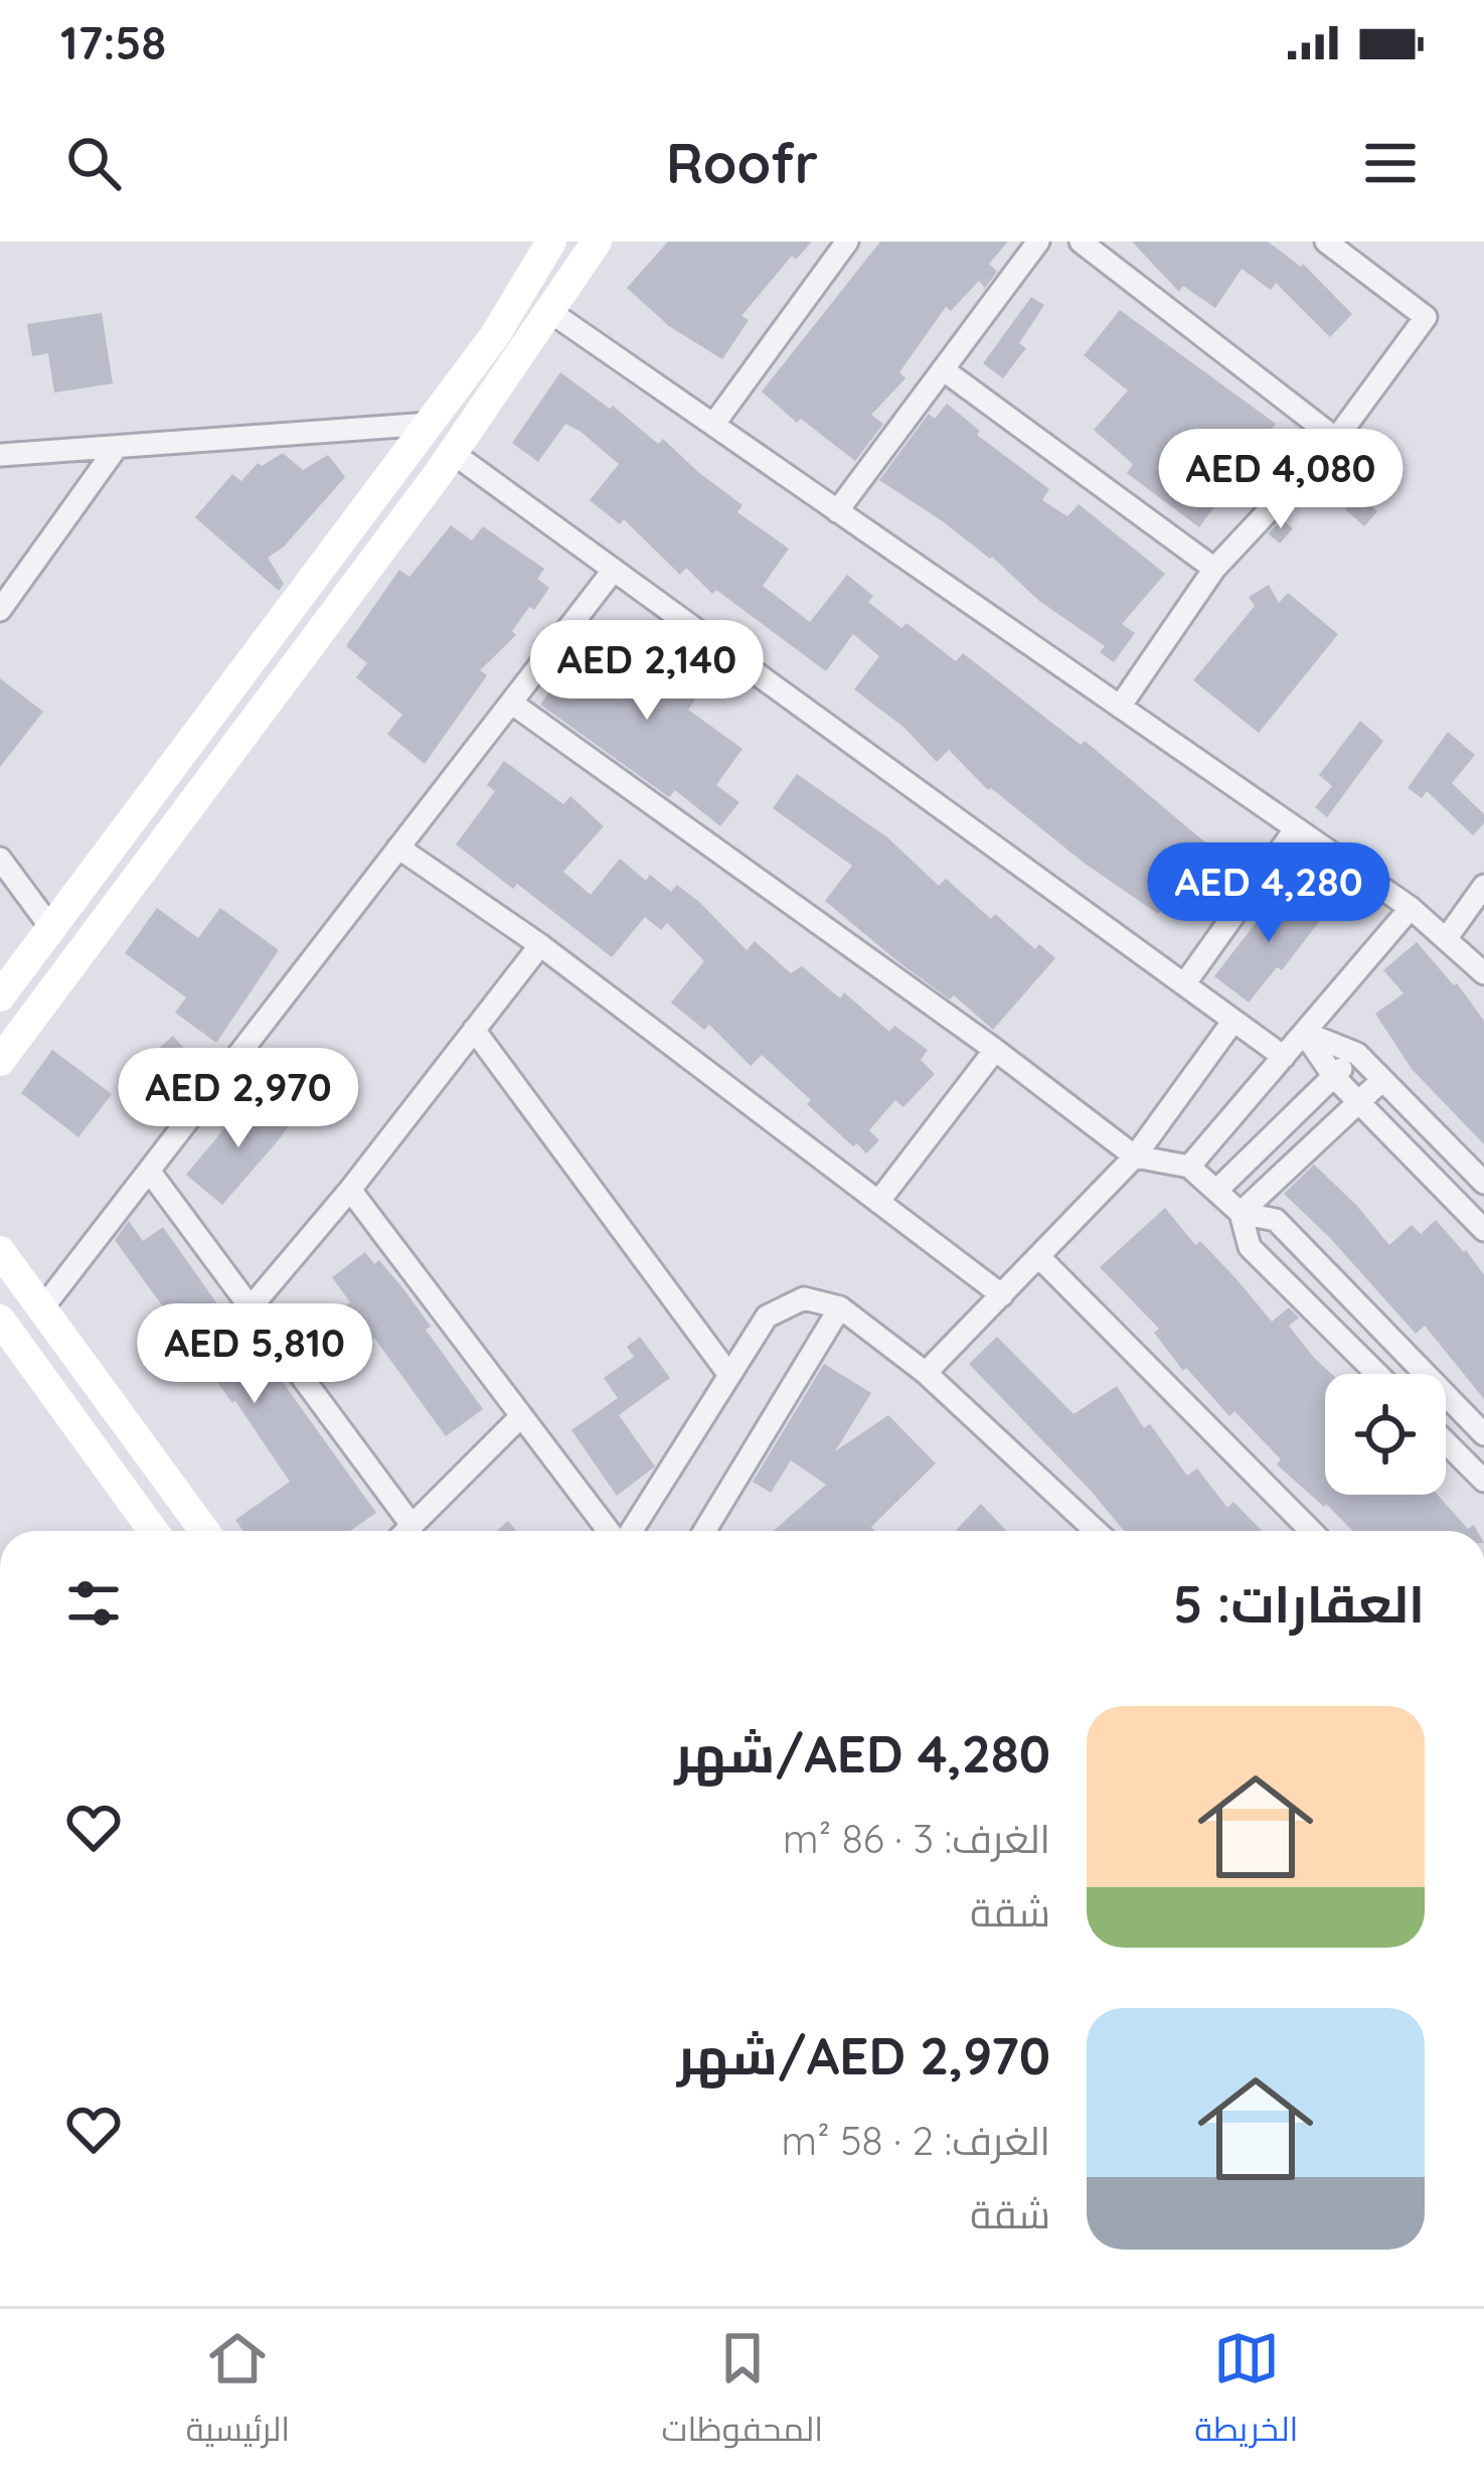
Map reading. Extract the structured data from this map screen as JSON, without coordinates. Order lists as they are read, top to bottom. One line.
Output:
{"page":{"status":"17:58","header":"Roofr","price":["AED 4,080","AED 2,140","AED 4,280","AED 2,970","AED 5,810"],"heading":"العقارات: 5","list":[{"name":"AED 4,280/شهر","note":"الغرف: 3 · 86 m² · شقة"},{"name":"AED 2,970/شهر","note":"الغرف: 2 · 58 m² · شقة"}],"tabs":["الخريطة","المحفوظات","الرئيسية"]}}
